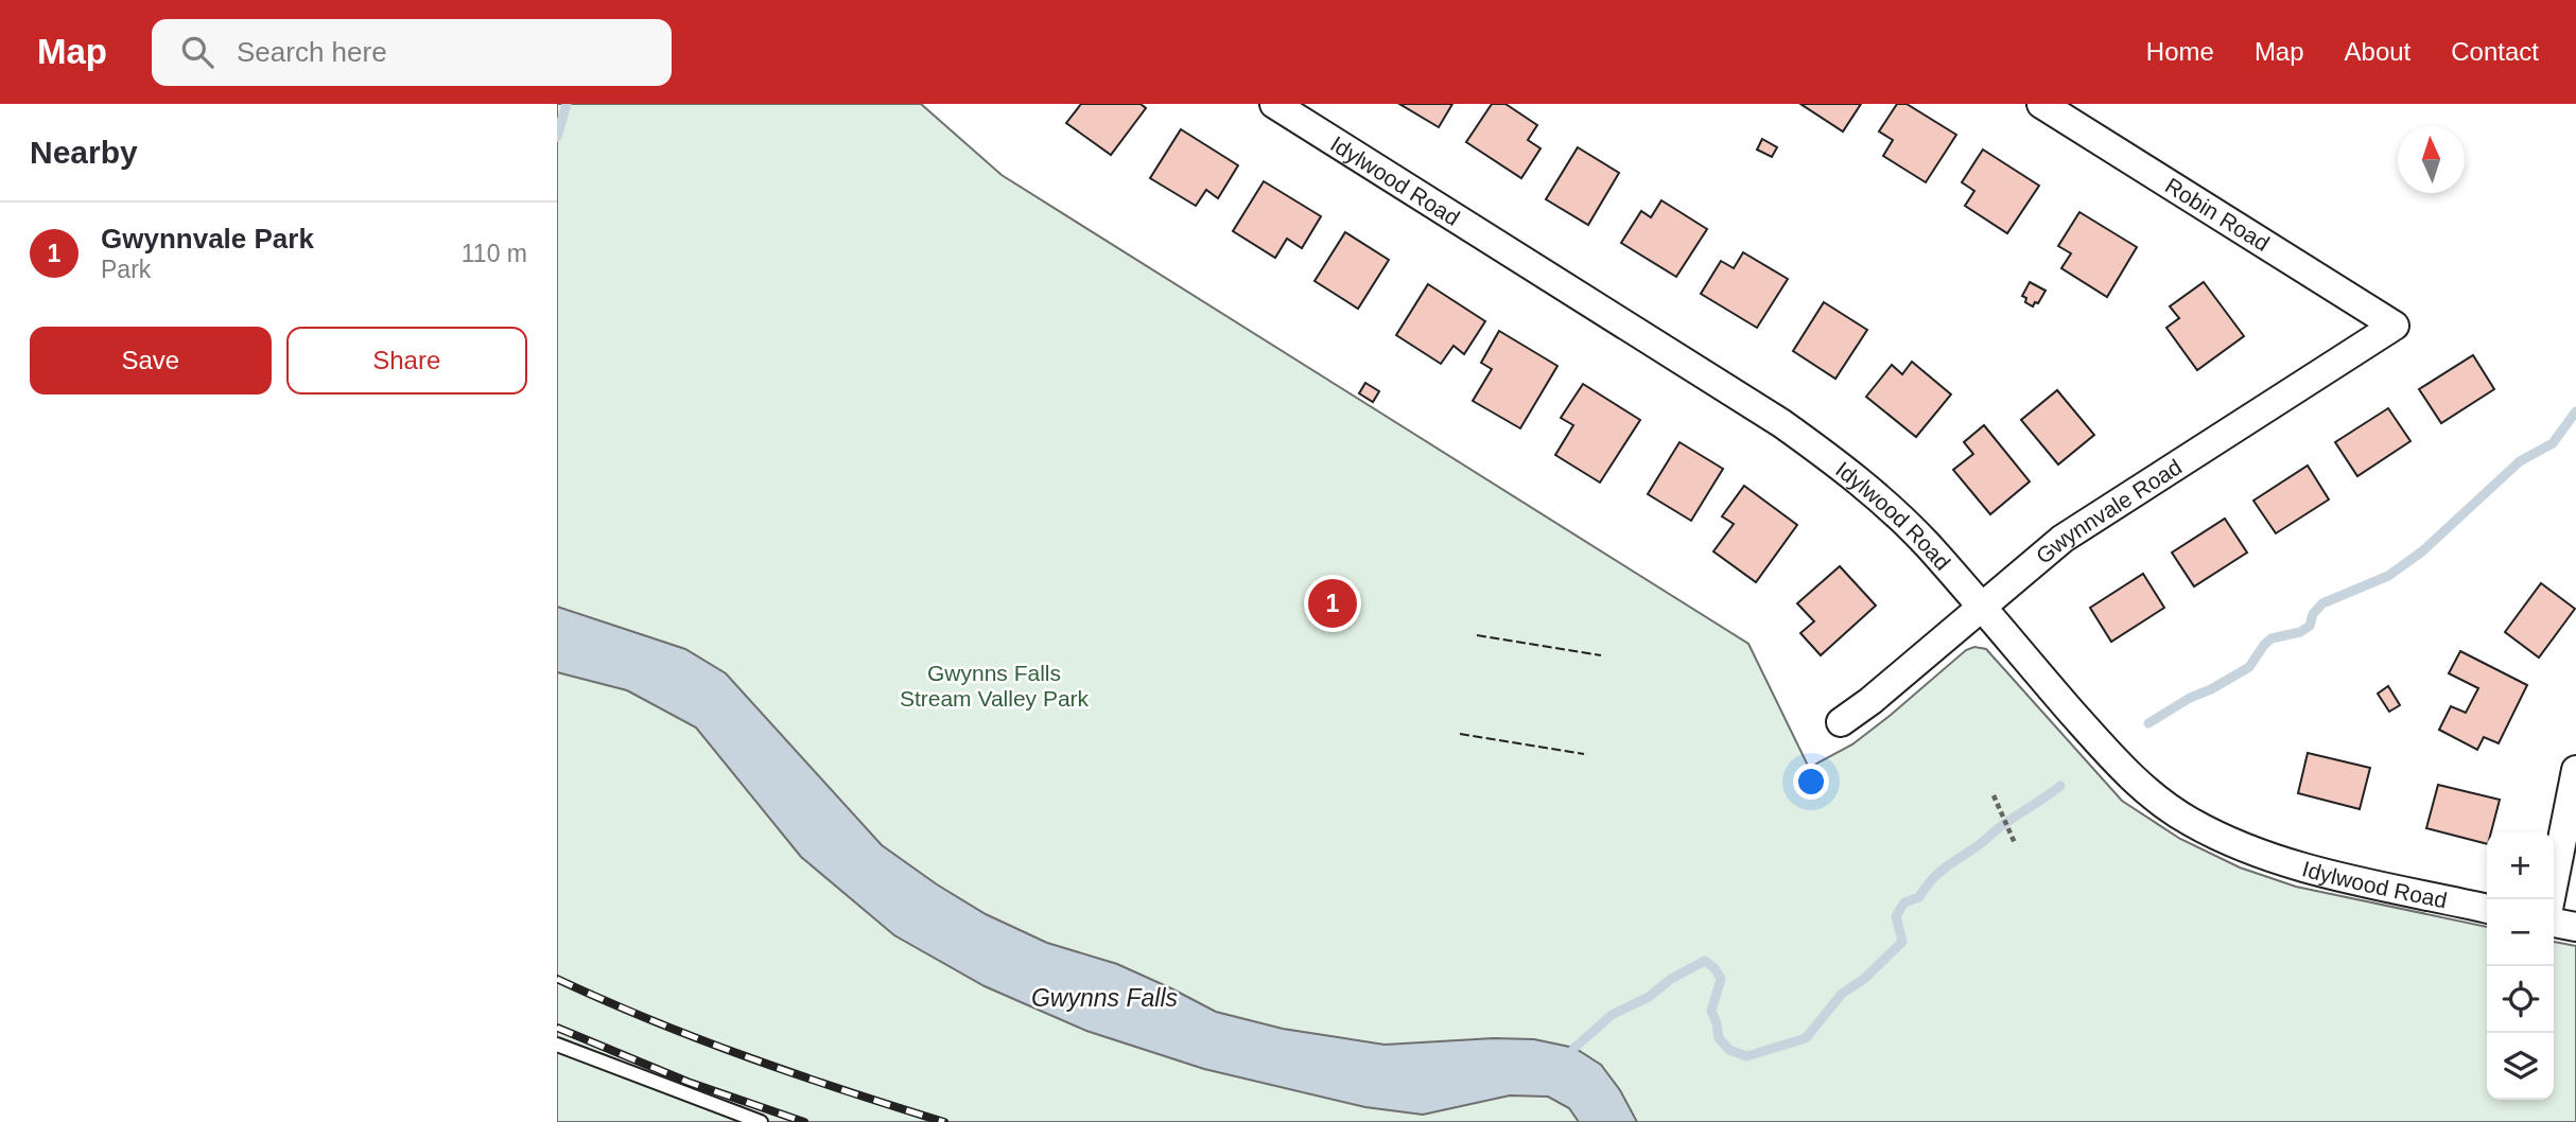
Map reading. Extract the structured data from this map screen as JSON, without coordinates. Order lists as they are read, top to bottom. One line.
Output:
{"streets":{"street":["Idylwood Road","Robin Road","Gwynnvale Road"]},"crossings":[["Idylwood Road","Gwynnvale Road"],["Robin Road","Gwynnvale Road"]],"water":["Gwynns Falls"],"parks":["Gwynns Falls Stream Valley Park"],"north":"top","page":{"header":"Map","search":"Search here","nav":["Home","Map","About","Contact"],"heading":"Nearby","list":[{"mark":"1","name":"Gwynnvale Park","note":"Park","value":"110 m"}],"buttons":["Save","Share"],"pins":"1","map_buttons":["+","−"]}}
